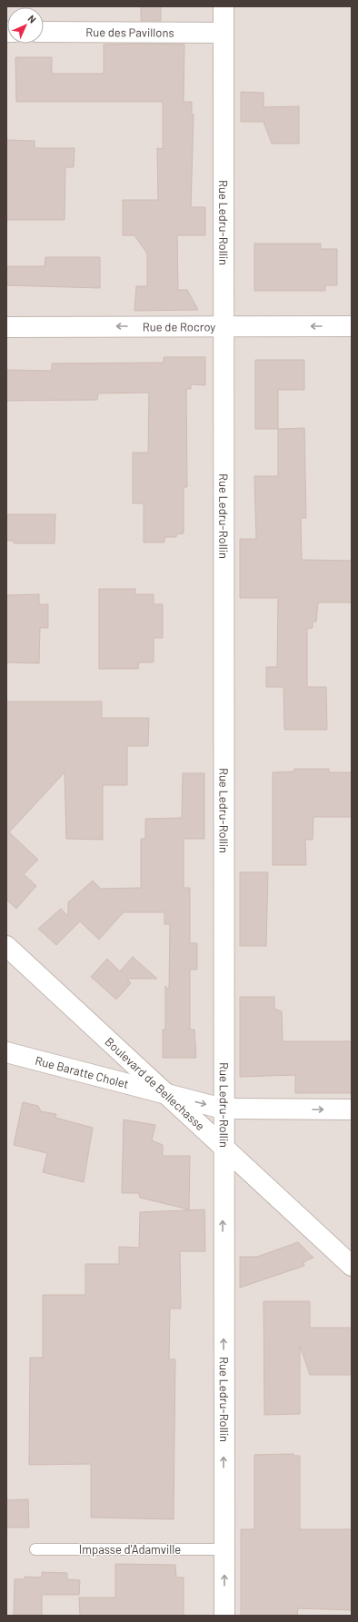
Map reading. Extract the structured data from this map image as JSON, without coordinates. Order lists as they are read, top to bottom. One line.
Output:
{"streets":{"street":["Rue des Pavillons","Rue Ledru-Rollin","Rue de Rocroy","Rue Baratte Cholet","Boulevard de Bellechasse"],"lane":["Impasse d'Adamville"]},"crossings":[["Rue des Pavillons","Rue Ledru-Rollin"],["Rue Ledru-Rollin","Rue de Rocroy"],["Rue Ledru-Rollin","Rue Baratte Cholet"],["Rue Ledru-Rollin","Boulevard de Bellechasse"],["Rue Ledru-Rollin","Impasse d'Adamville"],["Rue Baratte Cholet","Boulevard de Bellechasse"]],"one_way":["Rue de Rocroy","Rue Baratte Cholet"],"north":"top right"}
